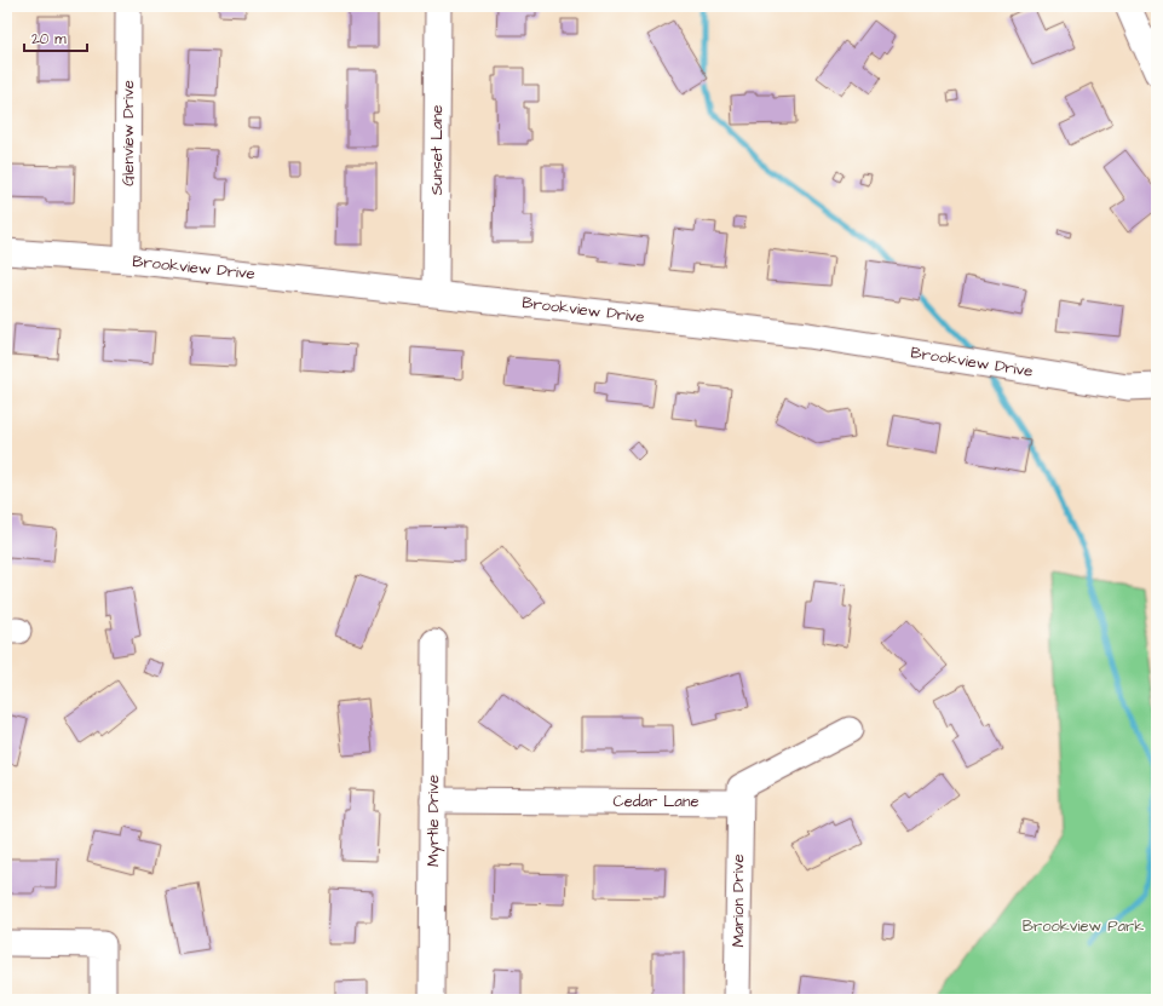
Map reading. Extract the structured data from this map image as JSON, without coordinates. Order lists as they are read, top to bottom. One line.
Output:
{"streets":{"street":["Glenview Drive","Sunset Lane","Brookview Drive","Cedar Lane","Myrtle Drive","Marion Drive"]},"crossings":[["Glenview Drive","Brookview Drive"],["Sunset Lane","Brookview Drive"],["Cedar Lane","Myrtle Drive"],["Cedar Lane","Marion Drive"]],"parks":["Brookview Park"],"scale_bar":"20 m"}
